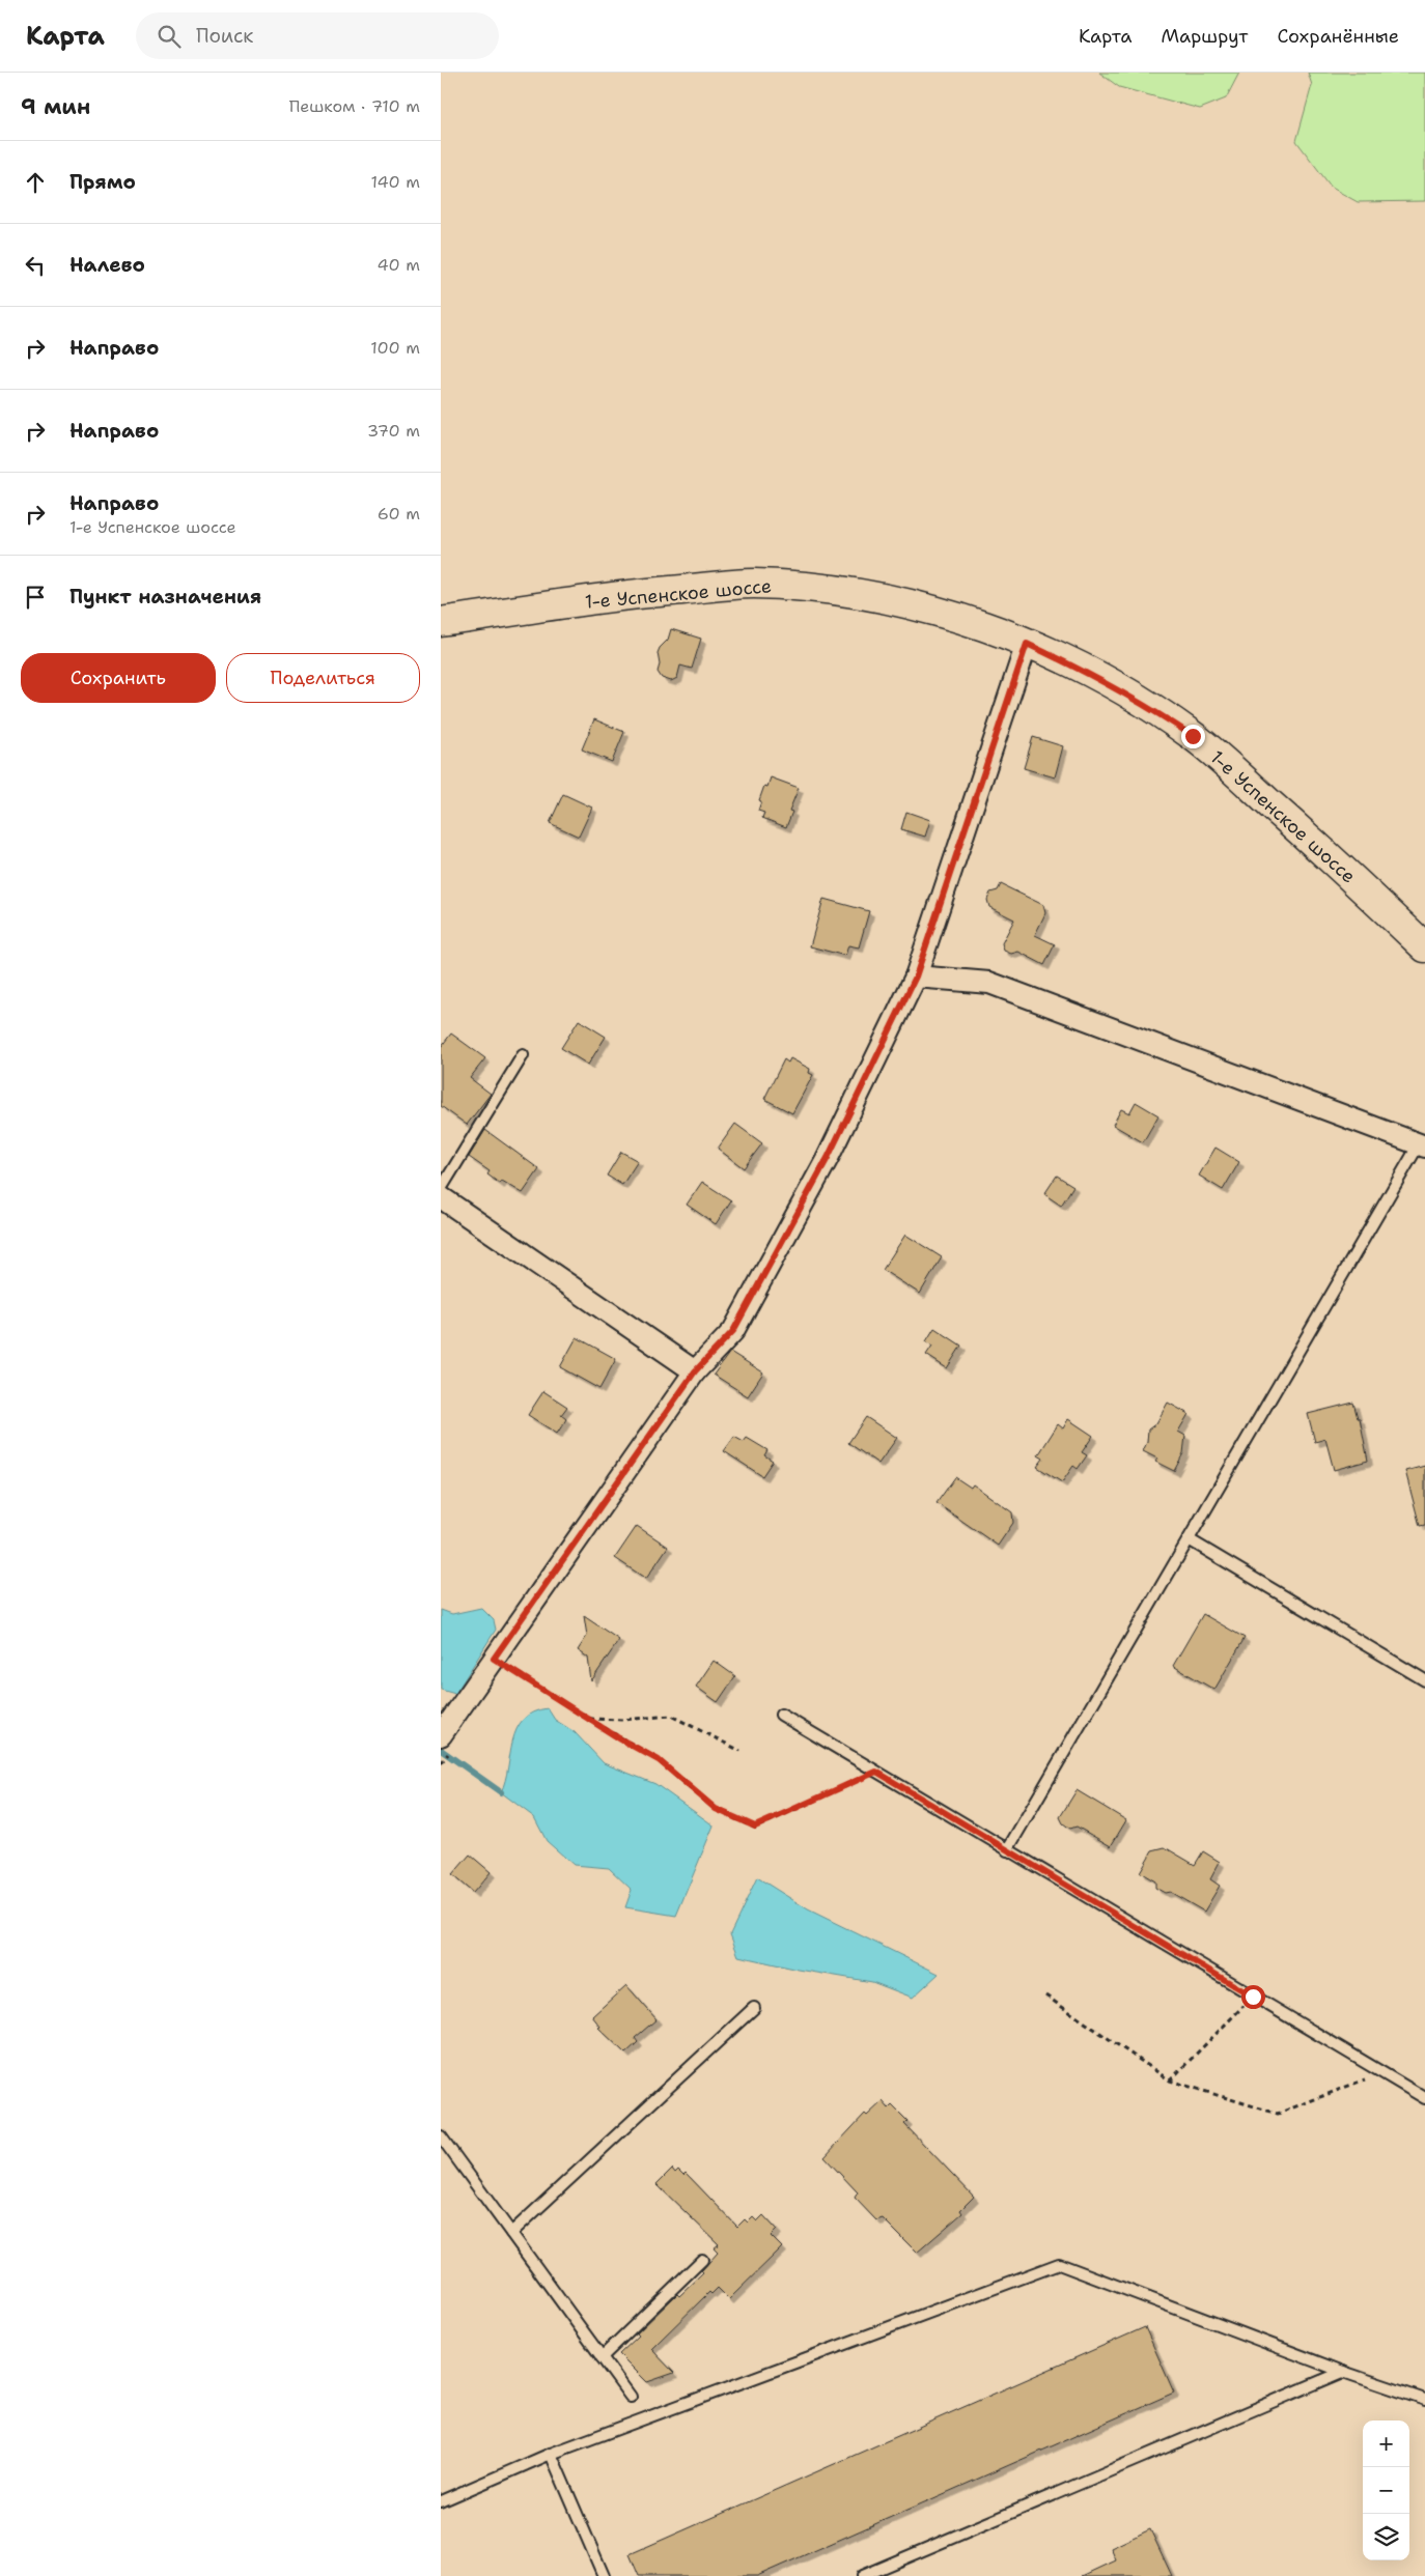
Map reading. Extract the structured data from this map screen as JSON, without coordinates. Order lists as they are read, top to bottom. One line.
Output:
{"streets":{"main road":["1-е Успенское шоссе"]},"page":{"header":"Карта","search":"Поиск","nav":["Карта","Маршрут","Сохранённые"],"heading":["9 мин","Пешком · 710 m"],"list":[["Прямо","140 m"],["Налево","40 m"],["Направо","100 m"],["Направо","370 m"],["Направо","1-е Успенское шоссе","60 m"],"Пункт назначения"],"buttons":["Сохранить","Поделиться"],"map_buttons":["+","−"]}}
